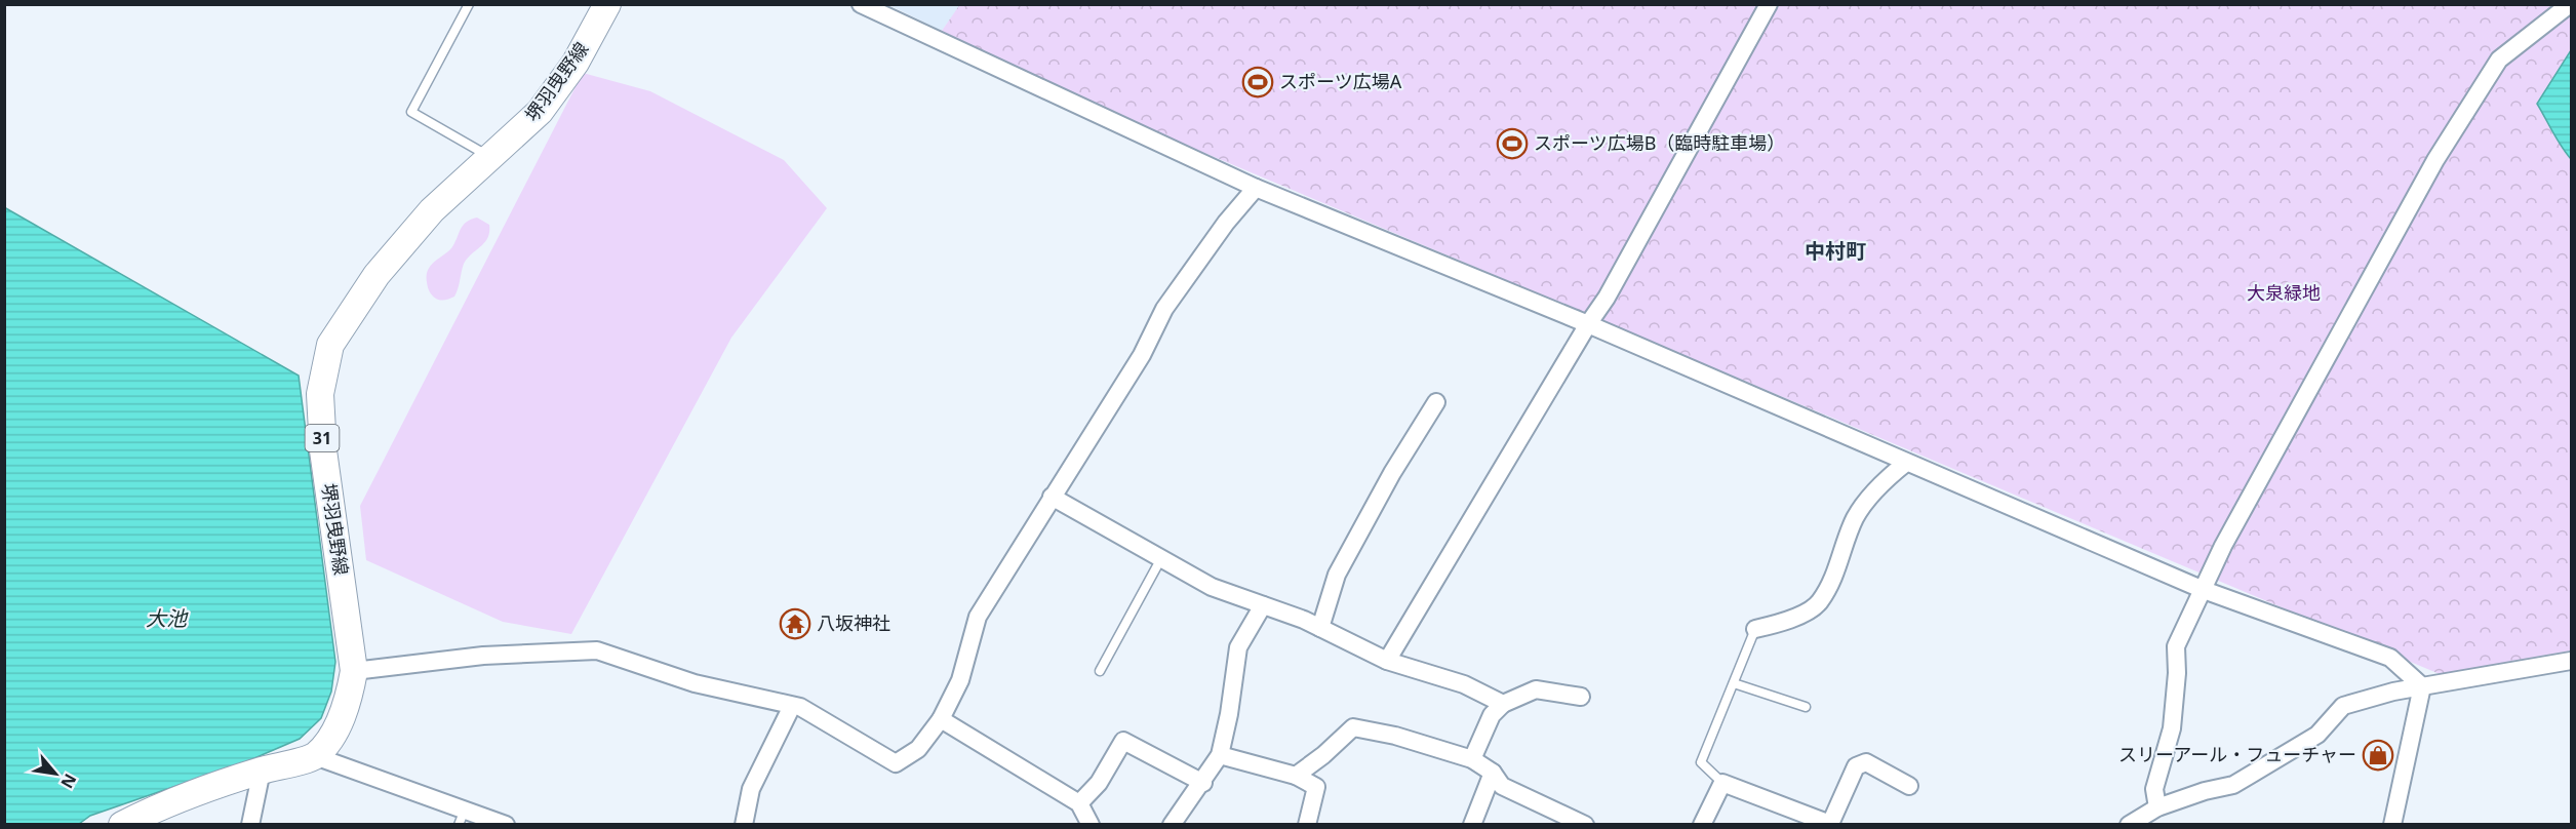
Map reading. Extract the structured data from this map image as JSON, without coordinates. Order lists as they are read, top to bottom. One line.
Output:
{"streets":{"main road":["堺羽曳野線","31"]},"districts":["中村町"],"water":["大池"],"parks":["大泉緑地"],"places":{"sports":["スポーツ広場A","スポーツ広場B（臨時駐車場）"],"temple":["八坂神社"],"shop":["スリーアール・フューチャー"]},"north":"bottom right"}
